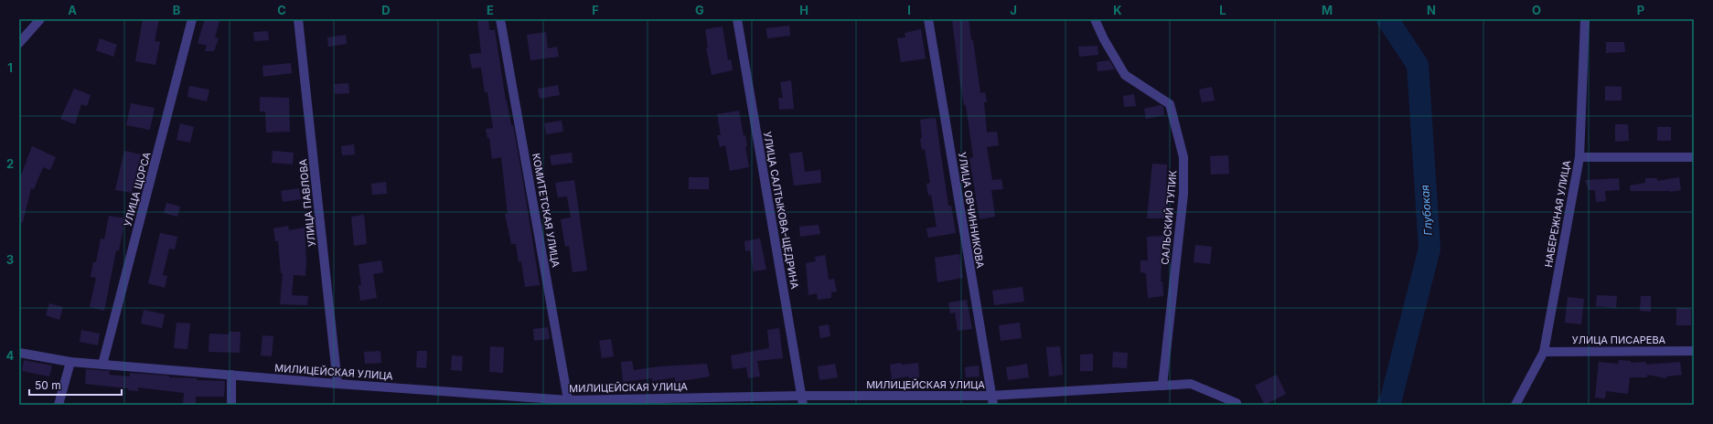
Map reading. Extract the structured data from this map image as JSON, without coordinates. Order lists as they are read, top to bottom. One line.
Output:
{"streets":{"street":["УЛИЦА ЩОРСА","УЛИЦА ПАВЛОВА","КОМИТЕТСКАЯ УЛИЦА","УЛИЦА САЛТЫКОВА-ЩЕДРИНА","УЛИЦА ОВЧИННИКОВА","НАБЕРЕЖНАЯ УЛИЦА","САЛЬСКИЙ ТУПИК","УЛИЦА ПИСАРЕВА","МИЛИЦЕЙСКАЯ УЛИЦА"]},"crossings":[["УЛИЦА ЩОРСА","МИЛИЦЕЙСКАЯ УЛИЦА"],["УЛИЦА ПАВЛОВА","МИЛИЦЕЙСКАЯ УЛИЦА"],["КОМИТЕТСКАЯ УЛИЦА","МИЛИЦЕЙСКАЯ УЛИЦА"],["УЛИЦА САЛТЫКОВА-ЩЕДРИНА","МИЛИЦЕЙСКАЯ УЛИЦА"],["УЛИЦА ОВЧИННИКОВА","МИЛИЦЕЙСКАЯ УЛИЦА"],["НАБЕРЕЖНАЯ УЛИЦА","УЛИЦА ПИСАРЕВА"],["САЛЬСКИЙ ТУПИК","МИЛИЦЕЙСКАЯ УЛИЦА"]],"water":["Глубокая"],"scale_bar":"50 m","grid":{"columns":["A","B","C","D","E","F","G","H","I","J","K","L","M","N","O","P"],"rows":["1","2","3","4"]}}
